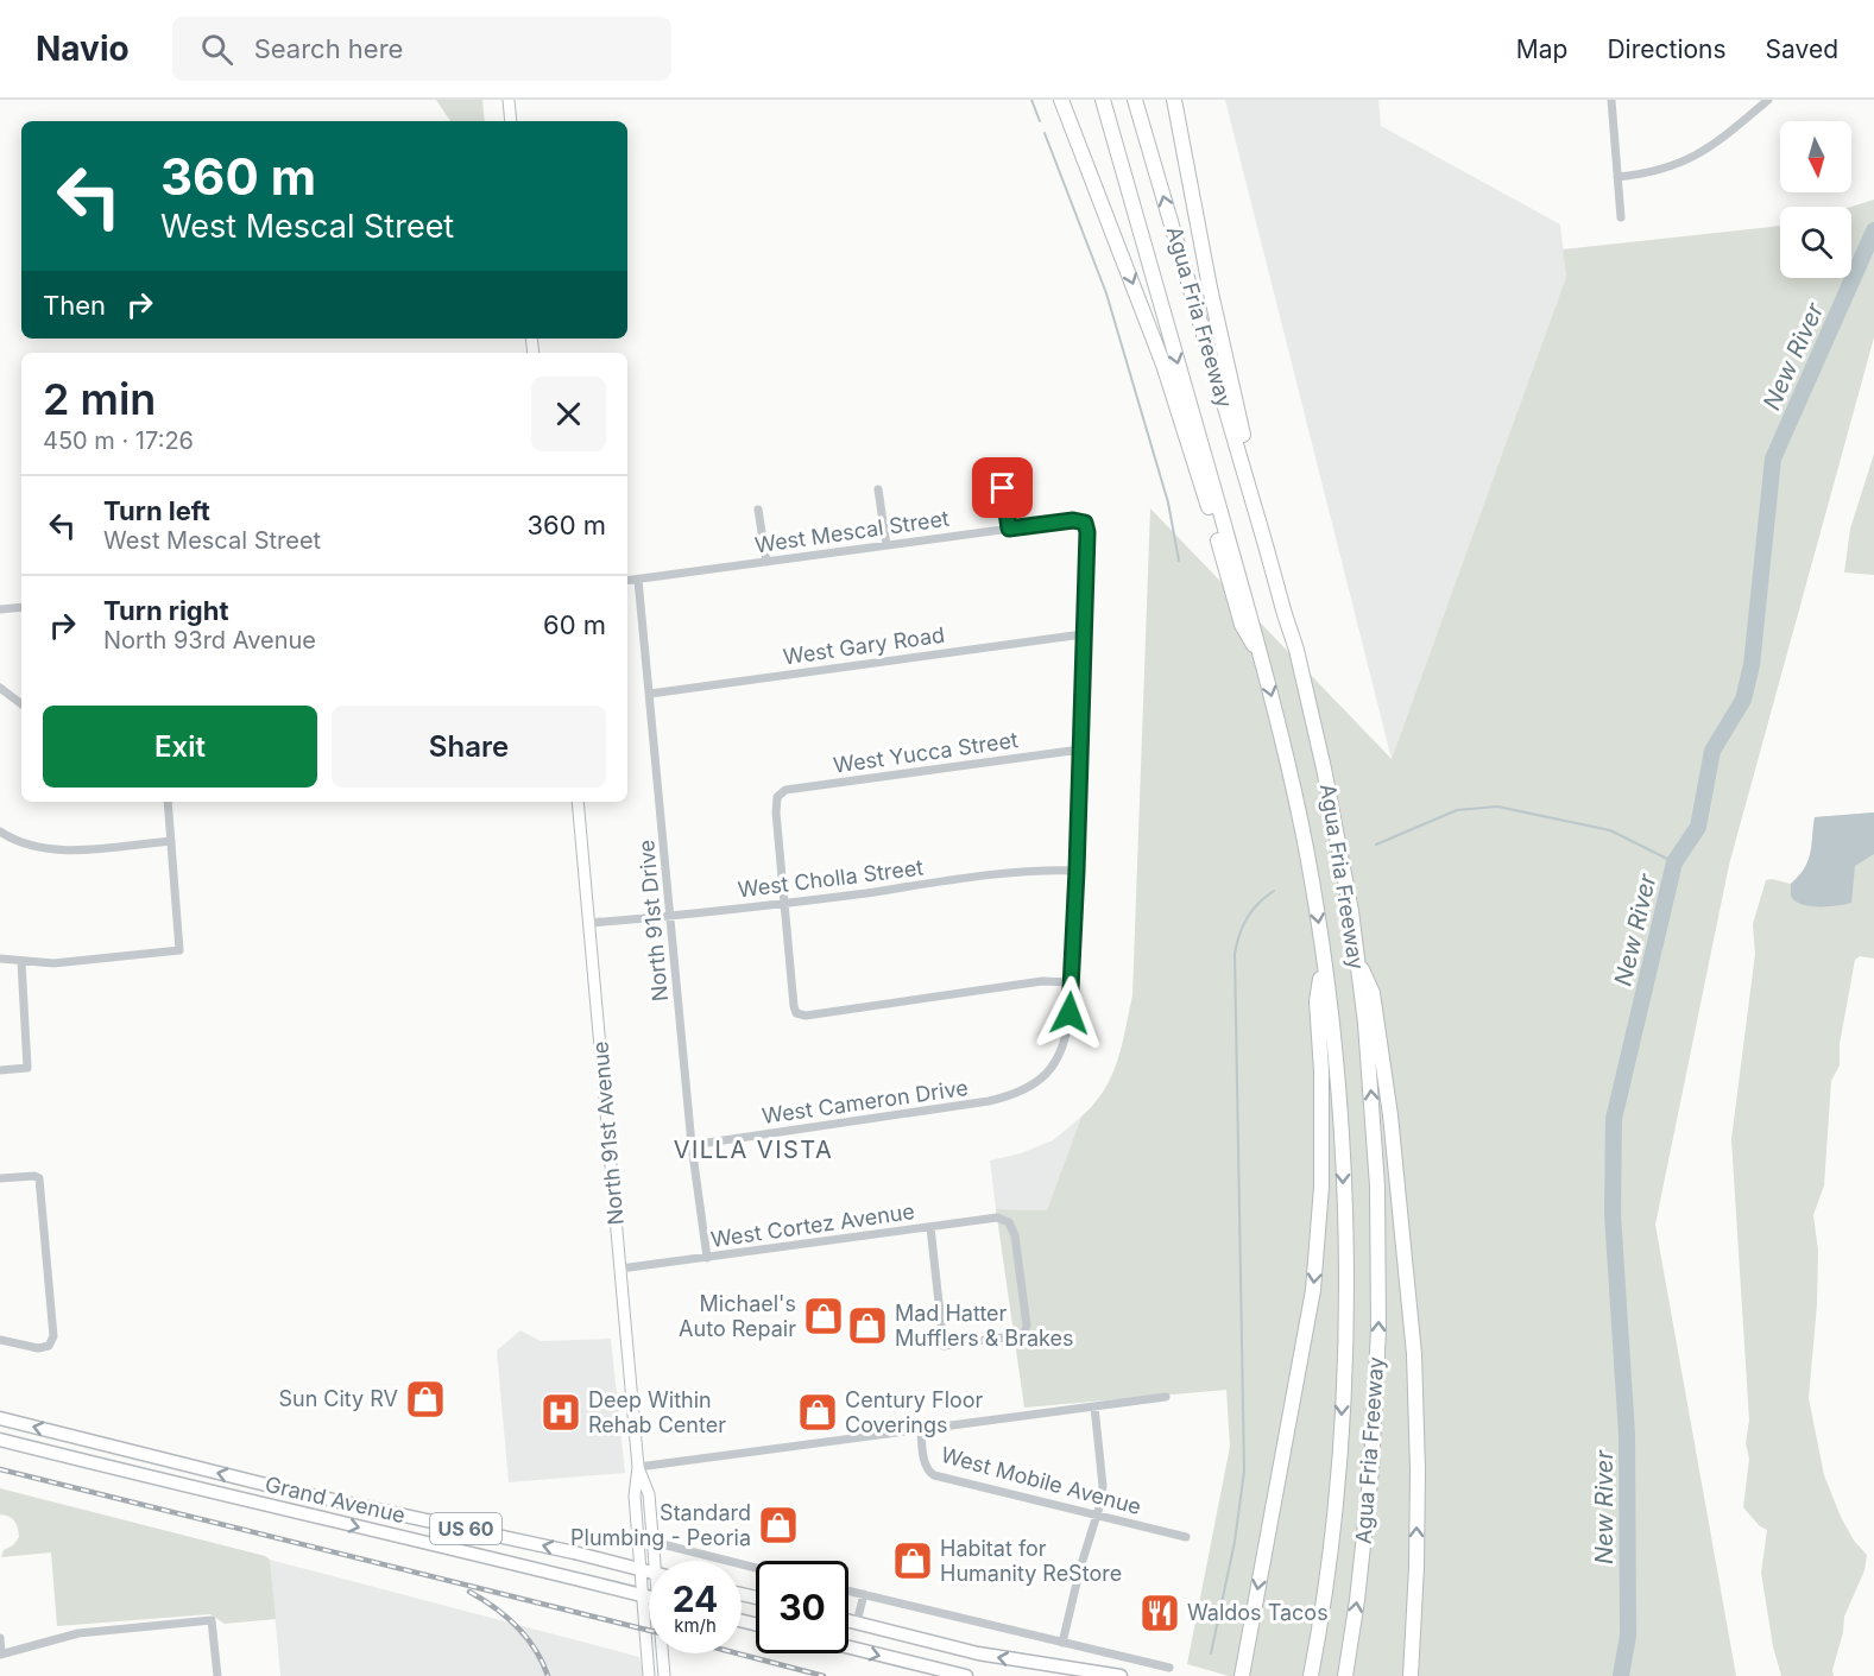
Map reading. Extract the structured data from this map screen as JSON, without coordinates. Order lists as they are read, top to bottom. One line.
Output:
{"streets":{"highway":["Agua Fria Freeway","Grand Avenue","US 60"],"main road":["North 91st Avenue"],"street":["West Mescal Street","West Gary Road","West Yucca Street","West Cholla Street","North 91st Drive","West Cameron Drive","West Cortez Avenue","West Mobile Avenue"]},"crossings":[["West Mescal Street","West Gary Road"],["West Mescal Street","North 91st Drive"],["West Gary Road","North 91st Drive"],["West Yucca Street","West Cholla Street"],["West Cholla Street","North 91st Drive"],["West Cholla Street","North 91st Avenue"],["North 91st Drive","West Cameron Drive"],["North 91st Drive","West Cortez Avenue"],["North 91st Avenue","West Cortez Avenue"],["North 91st Avenue","Grand Avenue"]],"districts":["VILLA VISTA"],"water":["New River"],"places":{"shop":["Michael's Auto Repair","Mad Hatter Mufflers & Brakes","Sun City RV","Century Floor Coverings","Standard Plumbing - Peoria","Habitat for Humanity ReStore"],"hospital":["Deep Within Rehab Center"],"restaurant":["Waldos Tacos"]},"north":"bottom","page":{"header":"Navio","search":"Search here","nav":["Map","Directions","Saved"],"turn":["360 m","West Mescal Street"],"then":"Then","heading":["2 min","450 m · 17:26"],"list":[{"name":"Turn left","note":"West Mescal Street","value":"360 m"},{"name":"Turn right","note":"North 93rd Avenue","value":"60 m"}],"buttons":["Exit","Share"],"speed":"24 km/h","limit":"30"}}
